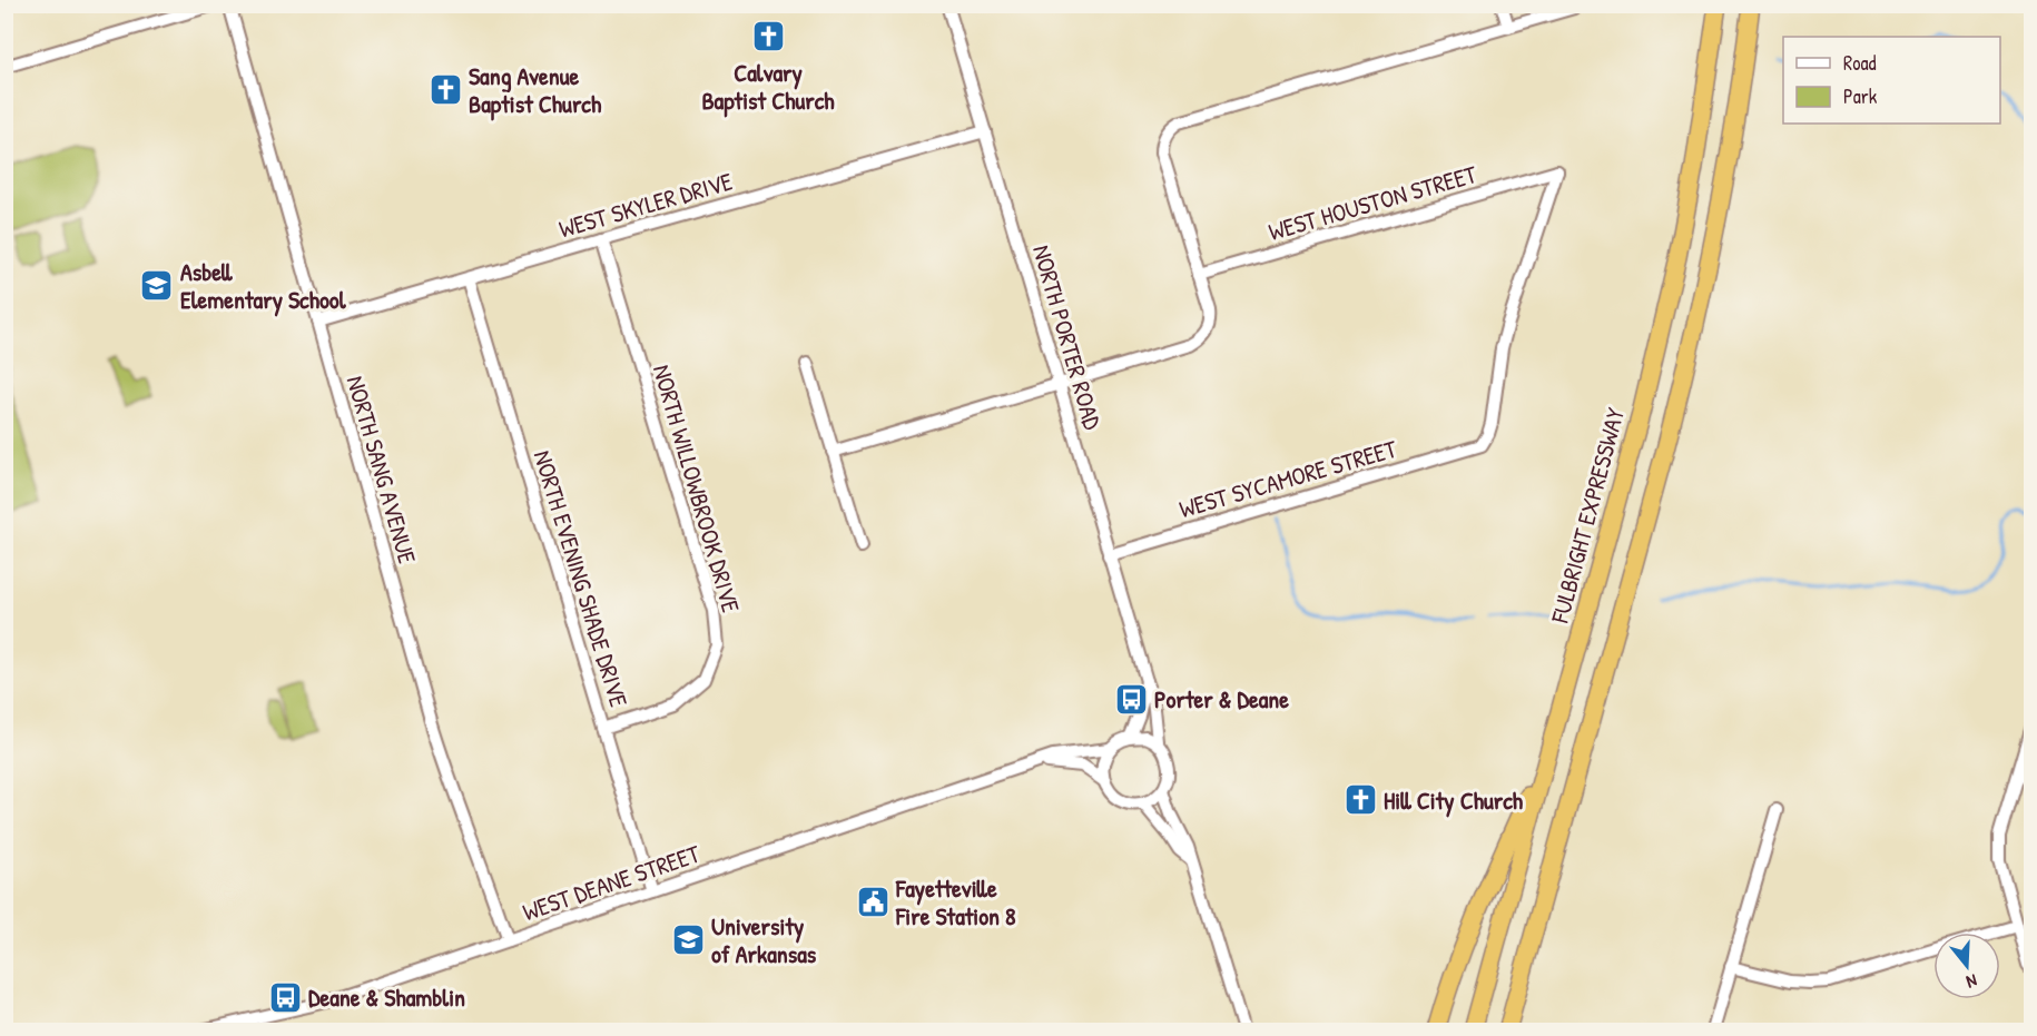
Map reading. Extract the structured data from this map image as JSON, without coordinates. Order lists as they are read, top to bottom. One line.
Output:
{"streets":{"highway":["FULBRIGHT EXPRESSWAY"],"street":["WEST HOUSTON STREET","WEST SKYLER DRIVE","NORTH PORTER ROAD","NORTH SANG AVENUE","WEST SYCAMORE STREET","NORTH WILLOWBROOK DRIVE","NORTH EVENING SHADE DRIVE","WEST DEANE STREET"]},"crossings":[["WEST HOUSTON STREET","WEST SYCAMORE STREET"],["WEST SKYLER DRIVE","NORTH PORTER ROAD"],["WEST SKYLER DRIVE","NORTH SANG AVENUE"],["WEST SKYLER DRIVE","NORTH WILLOWBROOK DRIVE"],["WEST SKYLER DRIVE","NORTH EVENING SHADE DRIVE"],["NORTH PORTER ROAD","WEST SYCAMORE STREET"],["NORTH PORTER ROAD","WEST DEANE STREET"],["NORTH SANG AVENUE","WEST DEANE STREET"],["NORTH WILLOWBROOK DRIVE","NORTH EVENING SHADE DRIVE"],["NORTH EVENING SHADE DRIVE","WEST DEANE STREET"]],"places":{"church":["Calvary Baptist Church","Sang Avenue Baptist Church","Hill City Church"],"school or university":["Asbell Elementary School","University of Arkansas"],"bus stop":["Porter & Deane","Deane & Shamblin"],"public building":["Fayetteville Fire Station 8"]},"legend":["Road","Park"],"north":"bottom"}
